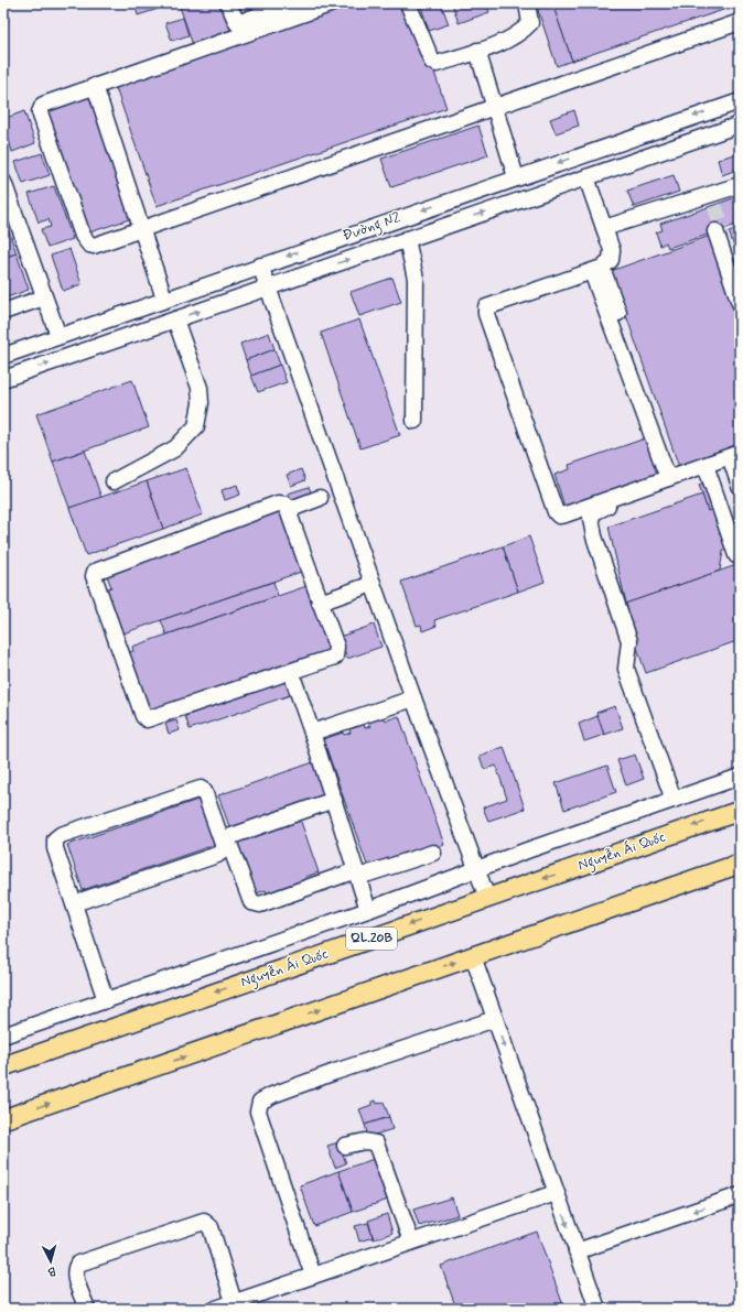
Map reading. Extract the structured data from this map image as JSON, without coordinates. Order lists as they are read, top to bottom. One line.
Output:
{"streets":{"main road":["Nguyễn Ái Quốc","QL.20B"],"street":["Đường N2"]},"north":"bottom"}
